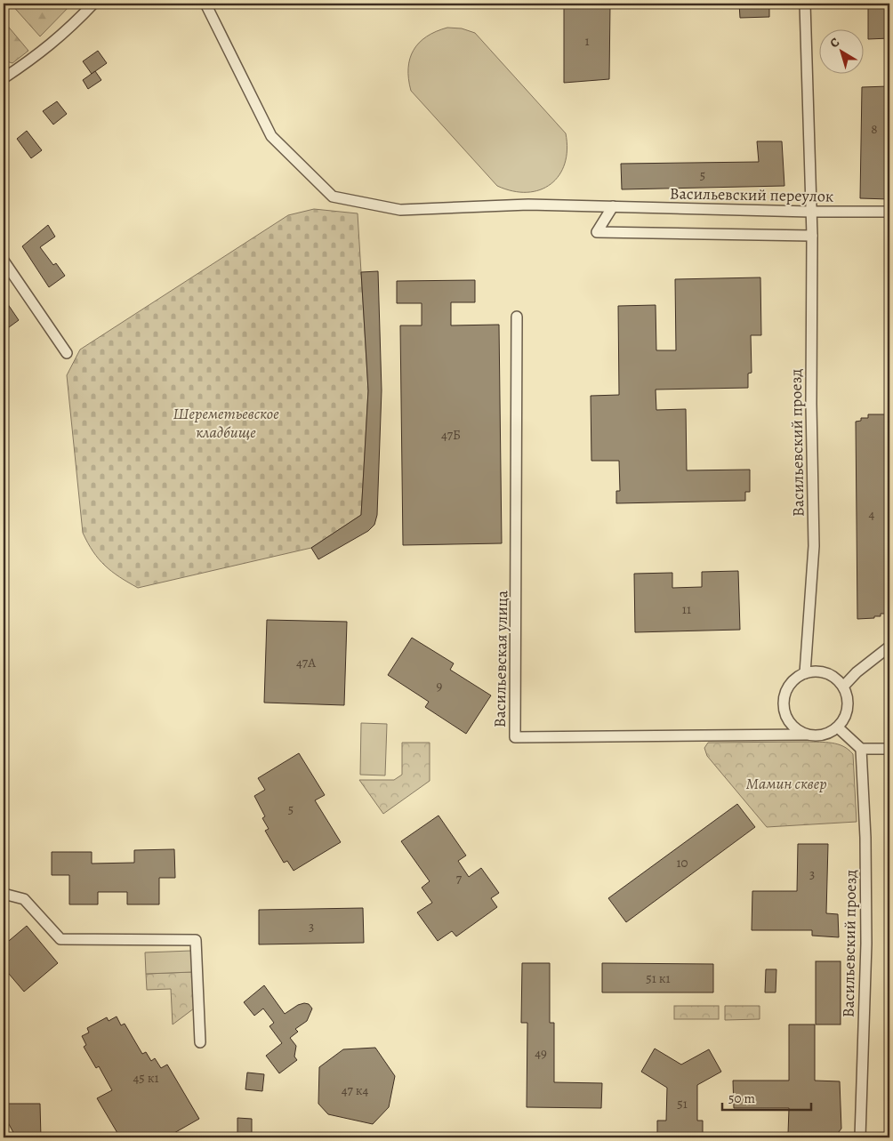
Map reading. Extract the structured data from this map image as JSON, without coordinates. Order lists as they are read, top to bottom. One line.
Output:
{"streets":{"street":["Васильевский переулок","Васильевский проезд","Васильевская улица"]},"crossings":[["Васильевский переулок","Васильевский проезд"],["Васильевский проезд","Васильевская улица"]],"parks":["Шереметьевское кладбище","Мамин сквер"],"house_numbers":["1","8","5","47Б","4","11","47А","9","5","10","3","7","3","51 к1","49","45 к1","47 к4","51"],"scale_bar":"50 m","north":"top left"}
